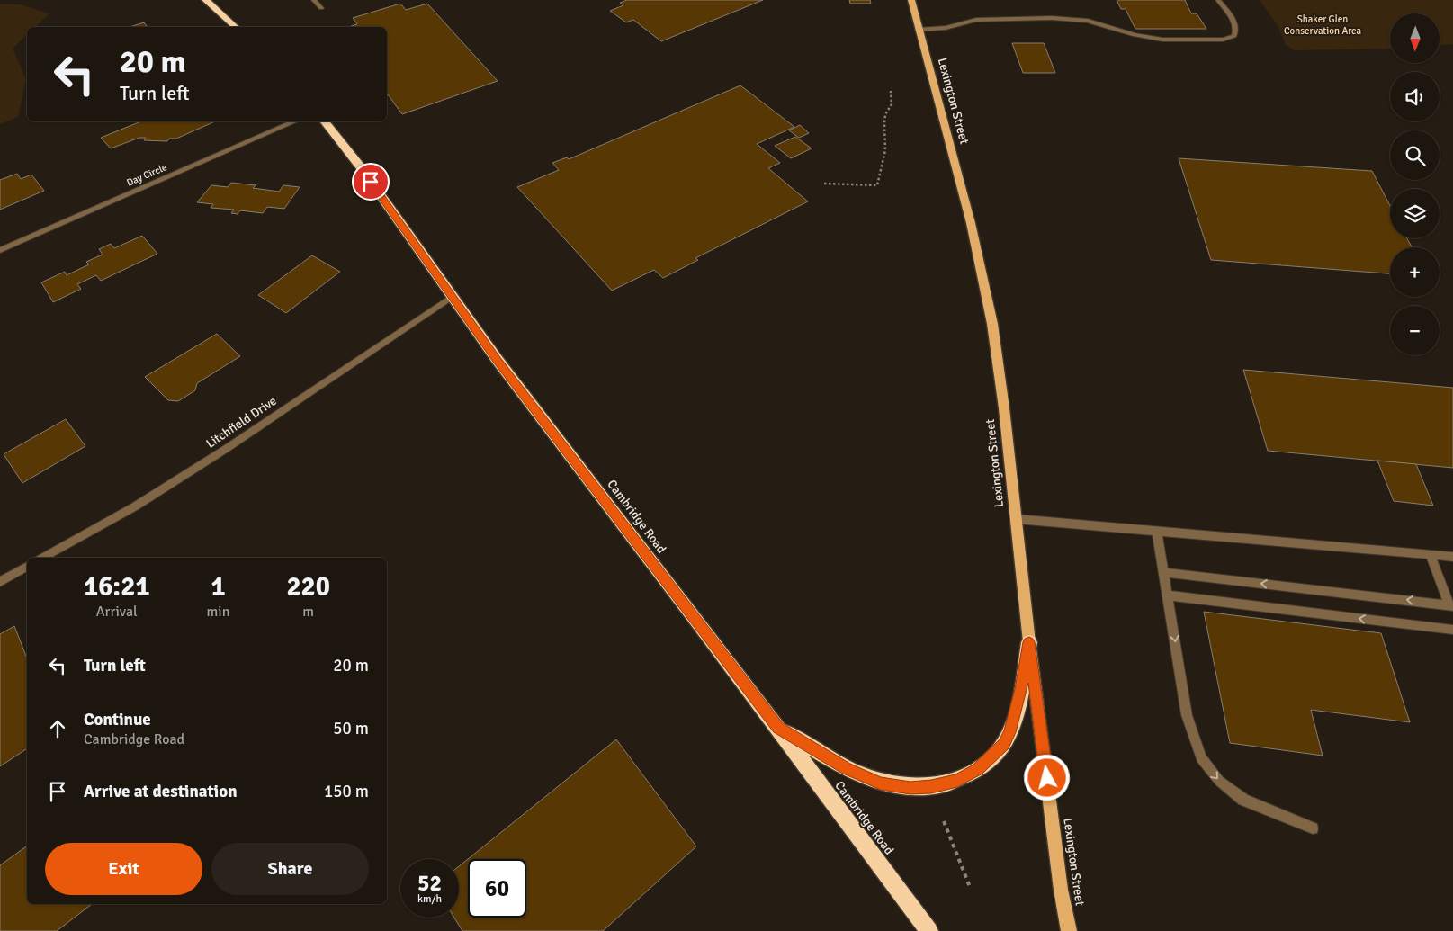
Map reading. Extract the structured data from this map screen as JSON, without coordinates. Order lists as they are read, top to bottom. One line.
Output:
{"streets":{"highway":["Cambridge Road"],"main road":["Lexington Street"],"street":["Day Circle","Litchfield Drive"]},"crossings":[["Litchfield Drive","Cambridge Road"]],"parks":["Shaker Glen Conservation Area"],"north":"bottom","page":{"map_buttons":["+","−"],"turn":["20 m","Turn left"],"eta":["16:21","Arrival","1","min","220","m"],"list":[{"name":"Turn left","value":"20 m"},{"name":"Continue","note":"Cambridge Road","value":"50 m"},{"name":"Arrive at destination","value":"150 m"}],"buttons":["Exit","Share"],"speed":"52 km/h","limit":"60"}}
